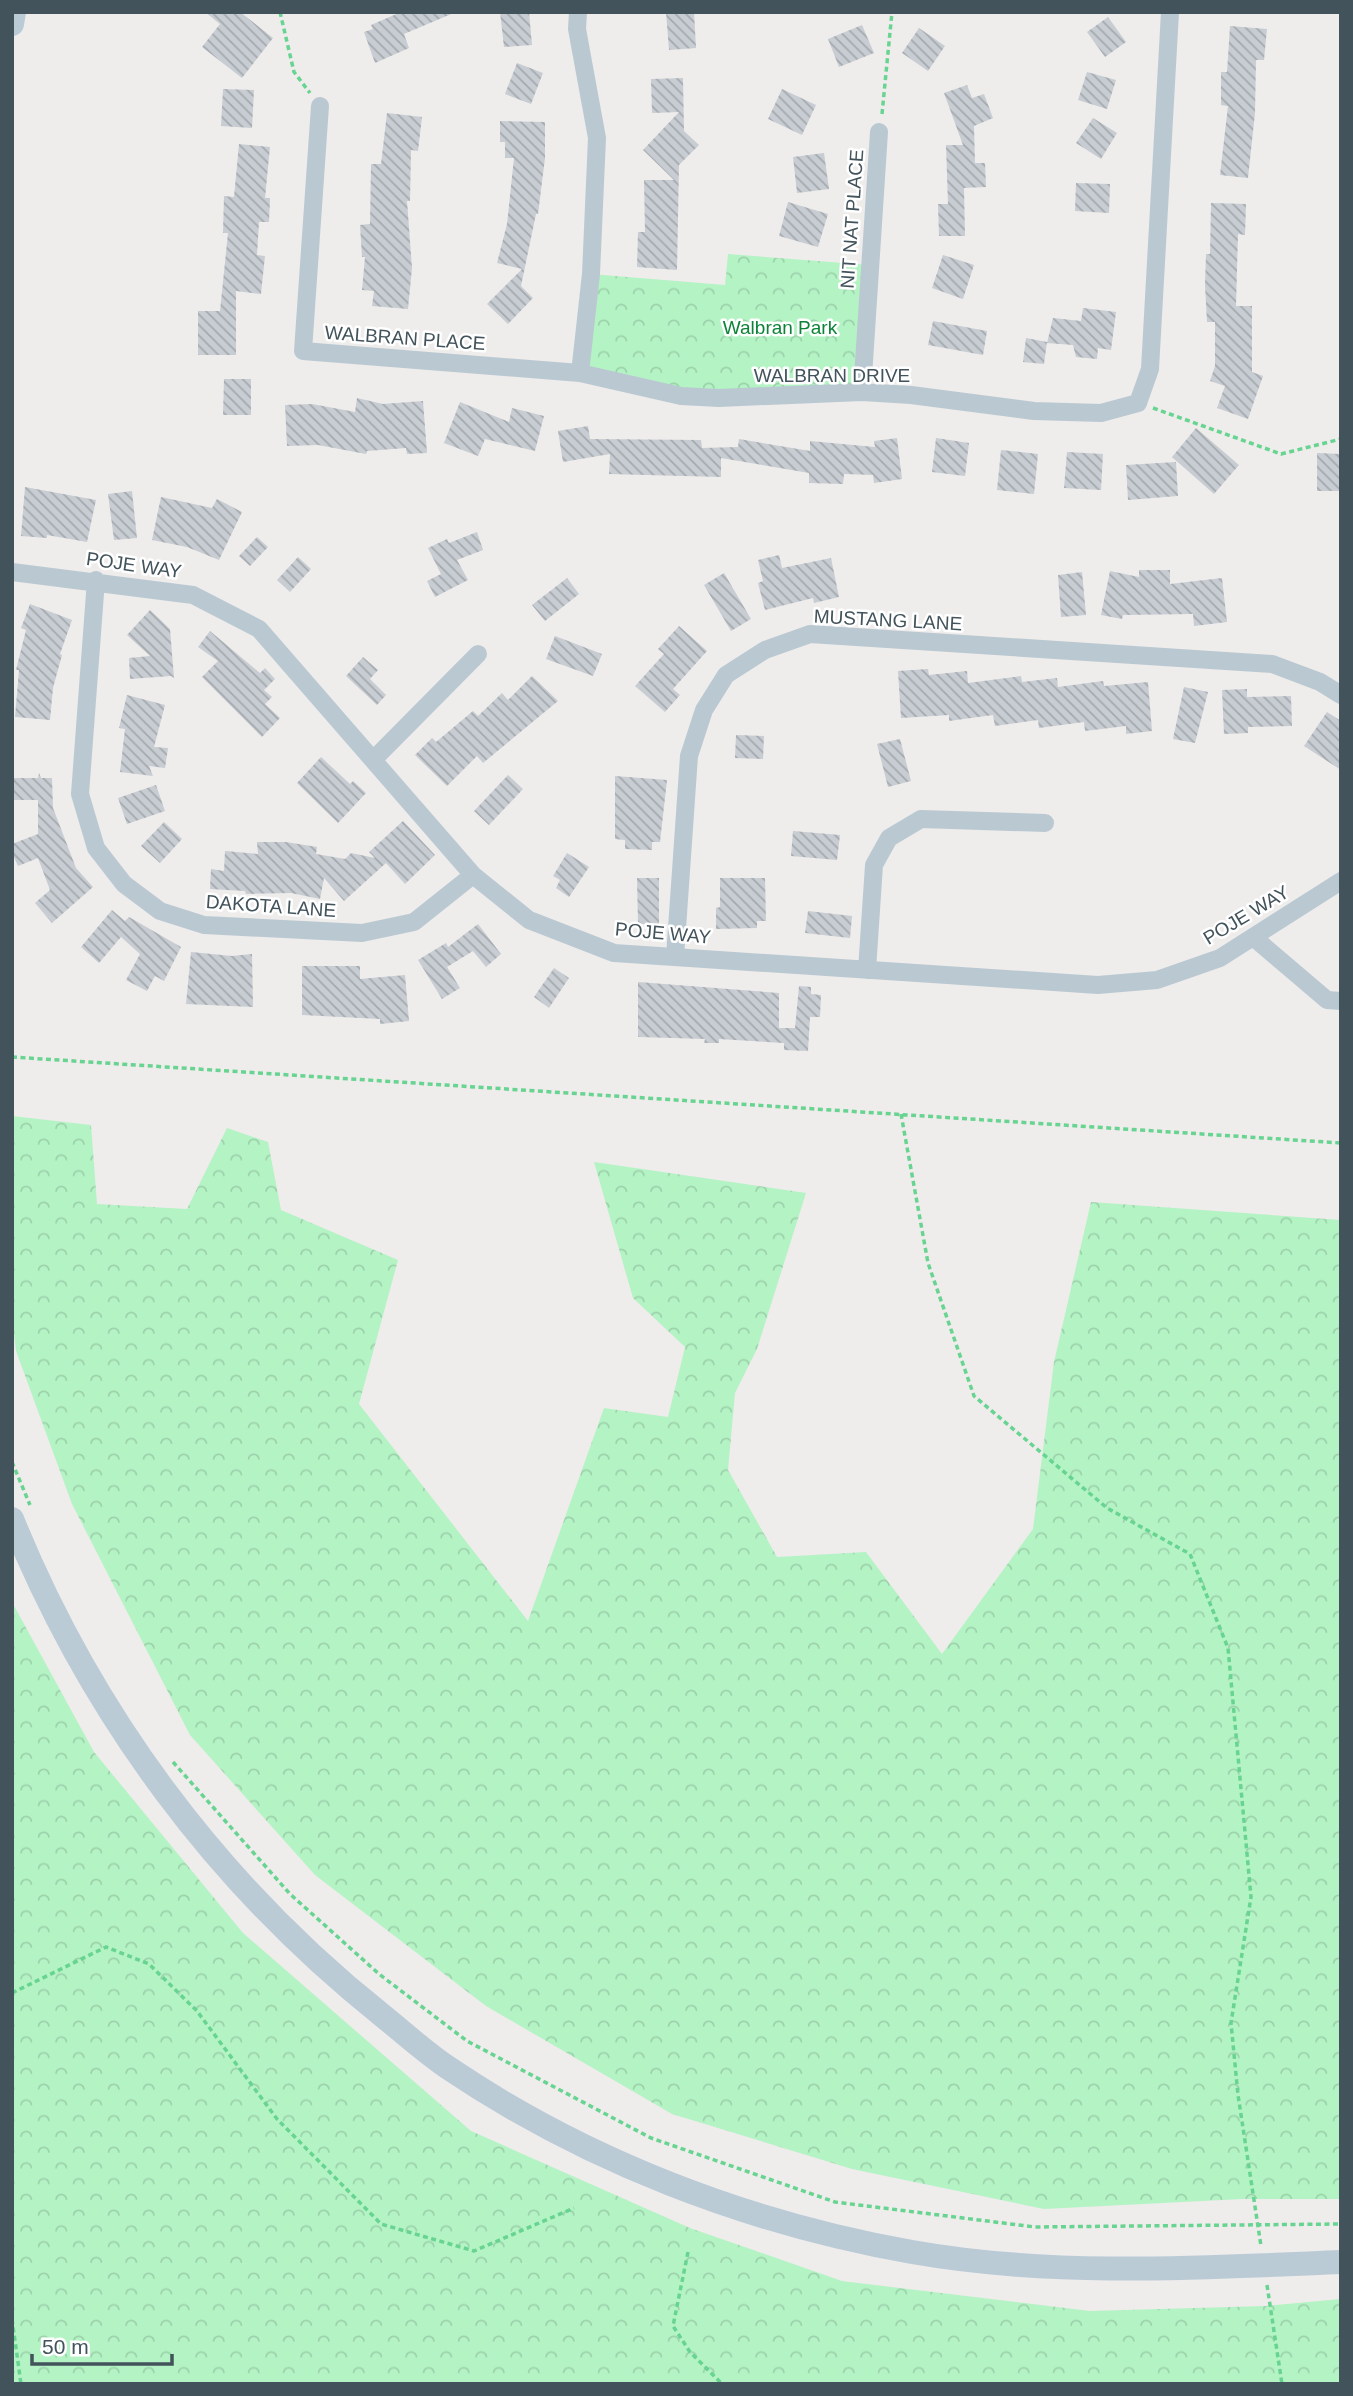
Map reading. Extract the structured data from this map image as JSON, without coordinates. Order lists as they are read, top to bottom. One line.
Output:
{"streets":{"street":["NIT NAT PLACE","WALBRAN PLACE","WALBRAN DRIVE","POJE WAY","MUSTANG LANE","DAKOTA LANE"]},"crossings":[["NIT NAT PLACE","WALBRAN DRIVE"],["WALBRAN PLACE","WALBRAN DRIVE"],["POJE WAY","MUSTANG LANE"],["POJE WAY","DAKOTA LANE"]],"parks":["Walbran Park"],"scale_bar":"50 m"}
